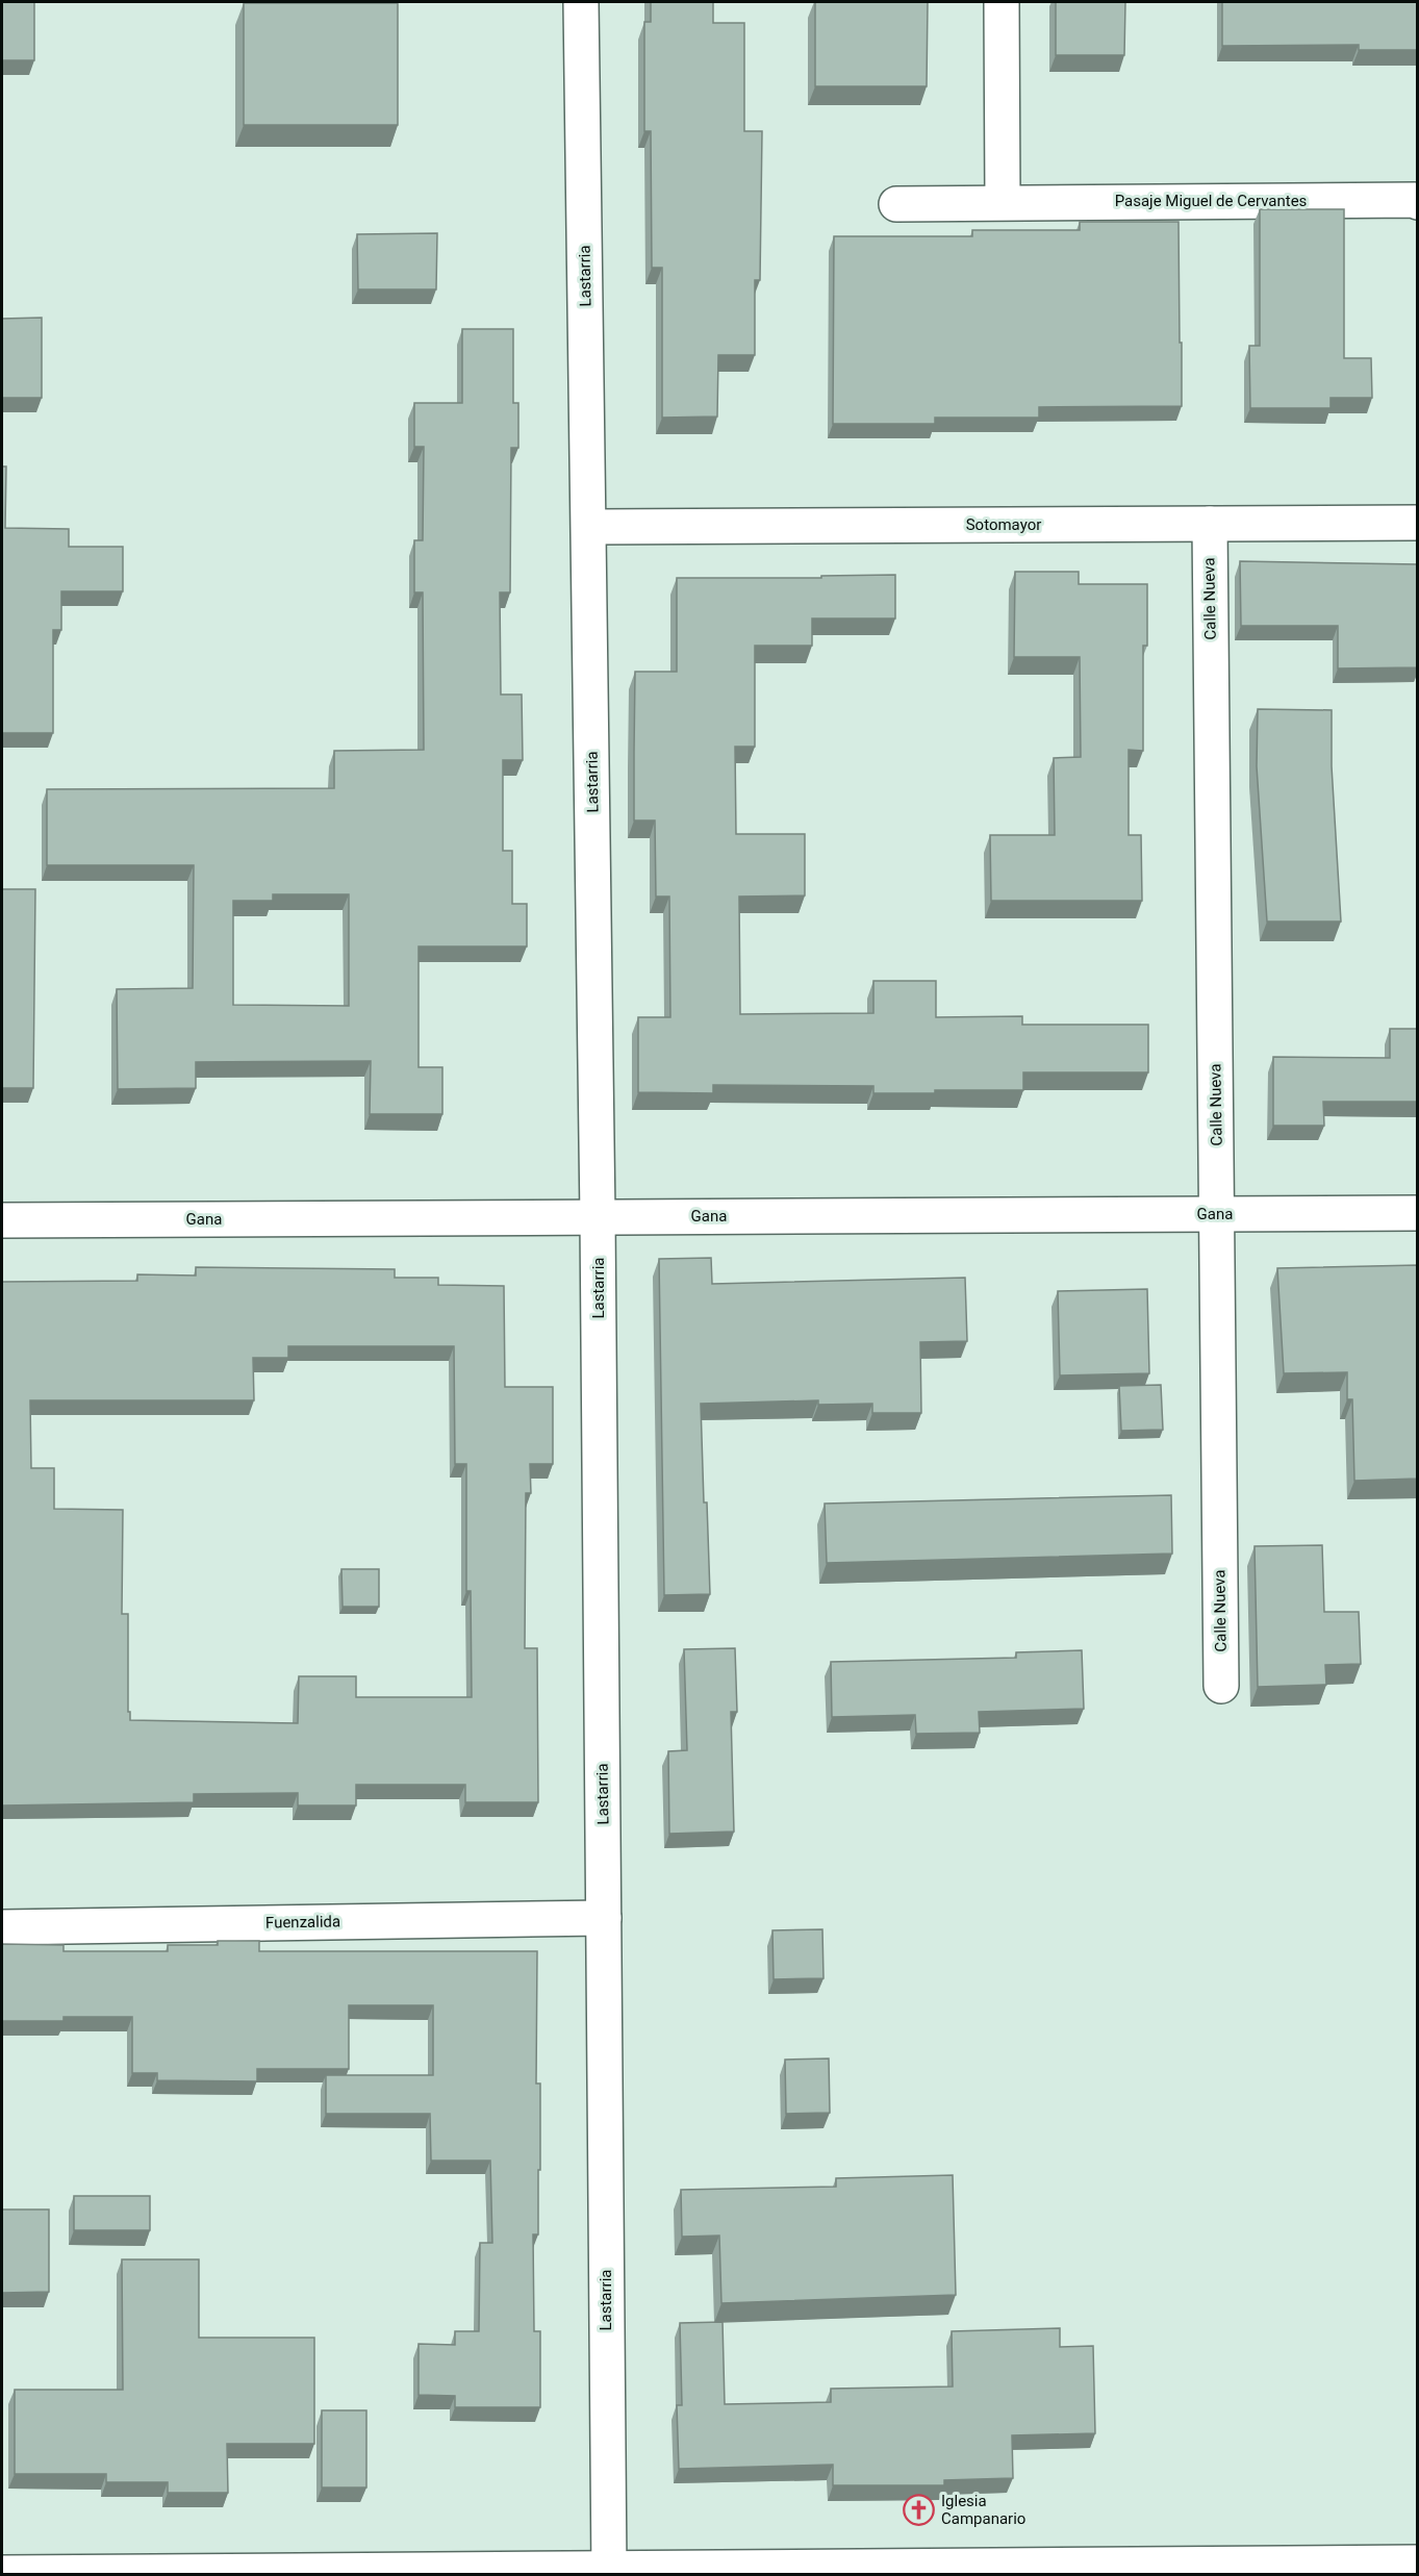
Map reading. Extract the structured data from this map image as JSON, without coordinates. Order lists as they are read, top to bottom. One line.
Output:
{"streets":{"street":["Pasaje Miguel de Cervantes","Lastarria","Sotomayor","Calle Nueva","Gana","Fuenzalida"]},"crossings":[["Lastarria","Sotomayor"],["Lastarria","Gana"],["Lastarria","Fuenzalida"],["Sotomayor","Calle Nueva"],["Calle Nueva","Gana"]],"places":{"church":["Iglesia Campanario"]}}
